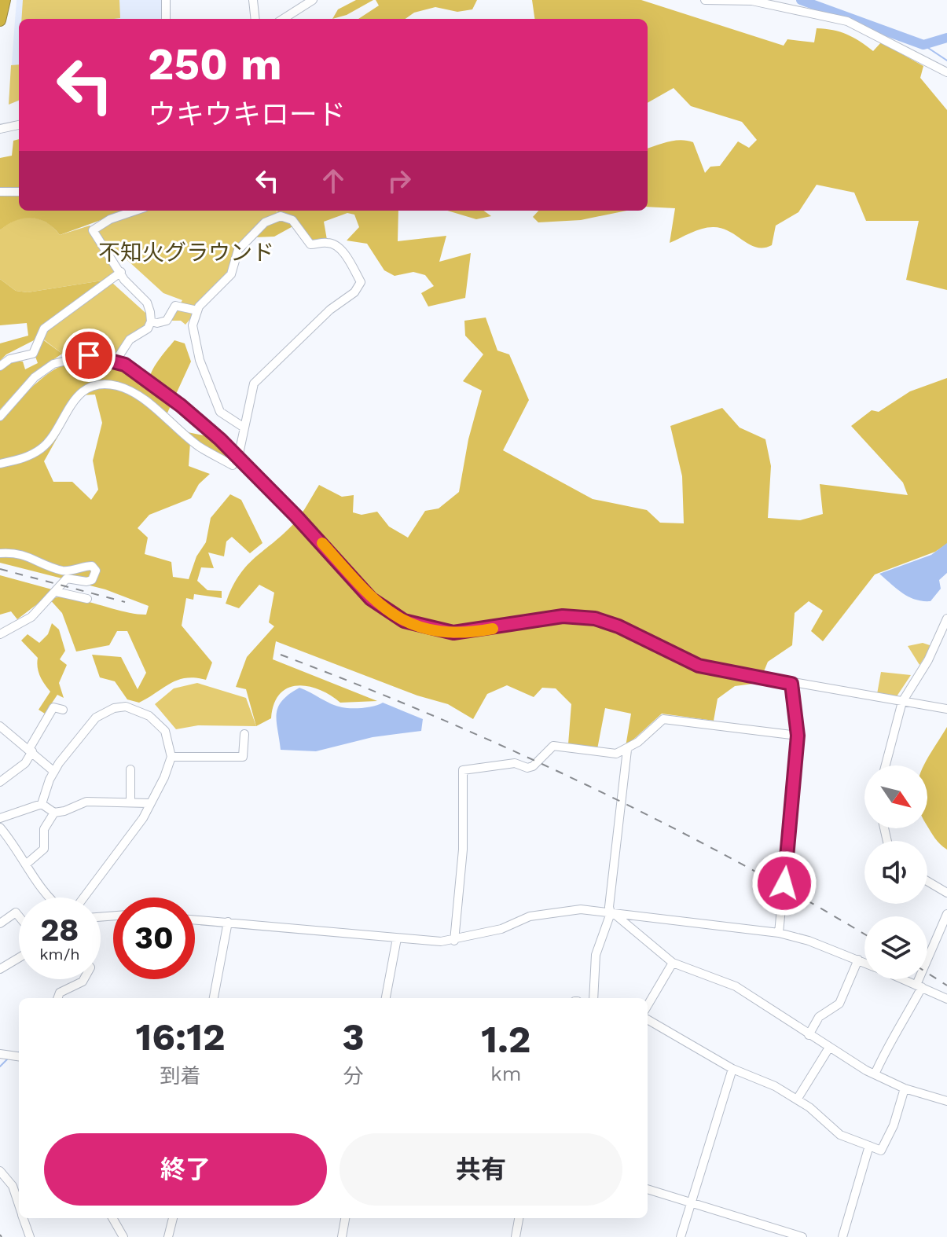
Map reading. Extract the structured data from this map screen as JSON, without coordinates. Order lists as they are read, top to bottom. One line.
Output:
{"parks":["不知火グラウンド"],"north":"bottom right","page":{"turn":["250 m","ウキウキロード"],"speed":"28 km/h","limit":"30","eta":["16:12","到着","3","分","1.2","km"],"buttons":["終了","共有"]}}
